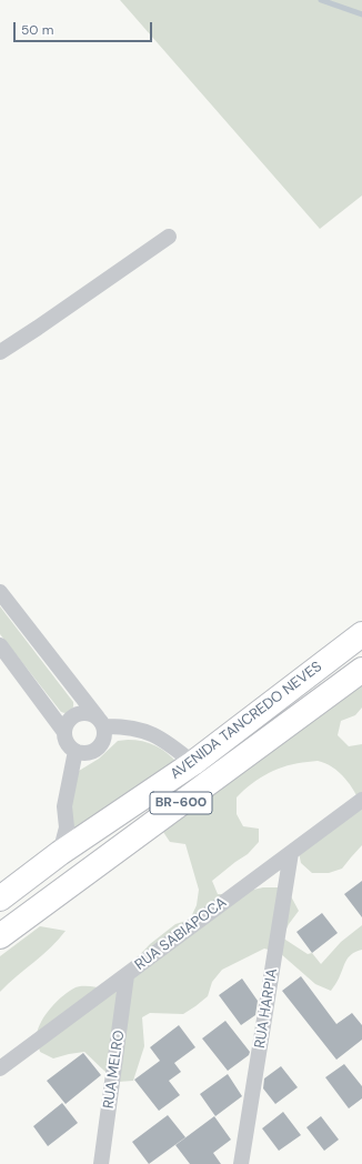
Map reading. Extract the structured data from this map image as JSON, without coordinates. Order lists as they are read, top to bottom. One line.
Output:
{"streets":{"main road":["AVENIDA TANCREDO NEVES","BR-600"],"street":["RUA SABIAPOCA","RUA HARPIA","RUA MELRO"]},"crossings":[["RUA SABIAPOCA","RUA HARPIA"],["RUA SABIAPOCA","RUA MELRO"]],"scale_bar":"50 m"}
